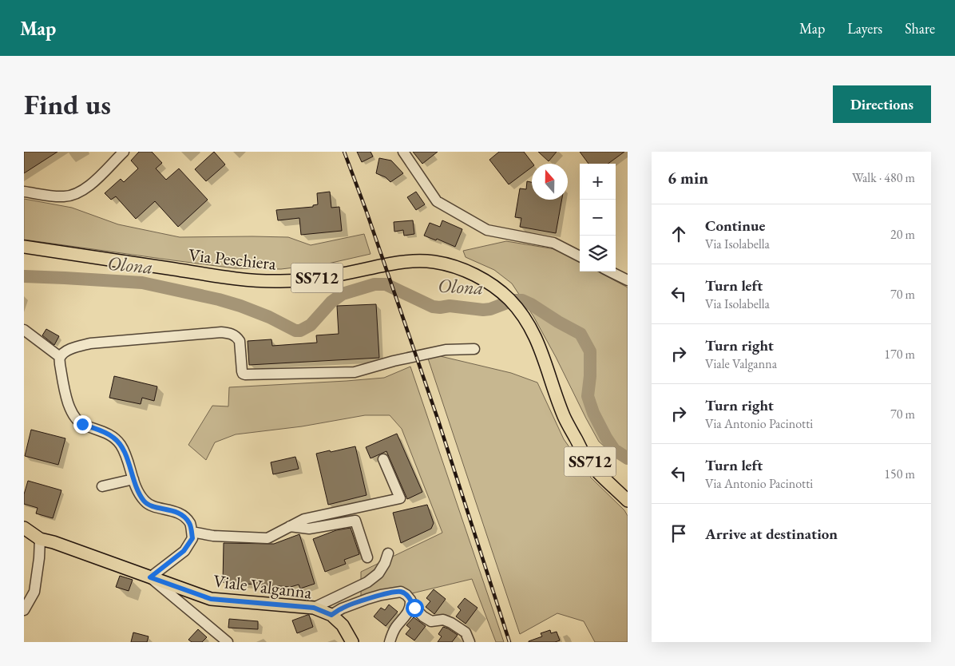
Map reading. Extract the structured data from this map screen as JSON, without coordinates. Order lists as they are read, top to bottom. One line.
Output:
{"streets":{"main road":["Via Peschiera","SS712","Viale Valganna"]},"water":["Olona"],"north":"top","page":{"header":"Map","nav":["Map","Layers","Share"],"buttons":"Directions","title":"Find us","heading":["6 min","Walk · 480 m"],"map_buttons":["+","−"],"list":[["Continue","Via Isolabella","20 m"],["Turn left","Via Isolabella","70 m"],["Turn right","Viale Valganna","170 m"],["Turn right","Via Antonio Pacinotti","70 m"],["Turn left","Via Antonio Pacinotti","150 m"],"Arrive at destination"]}}
